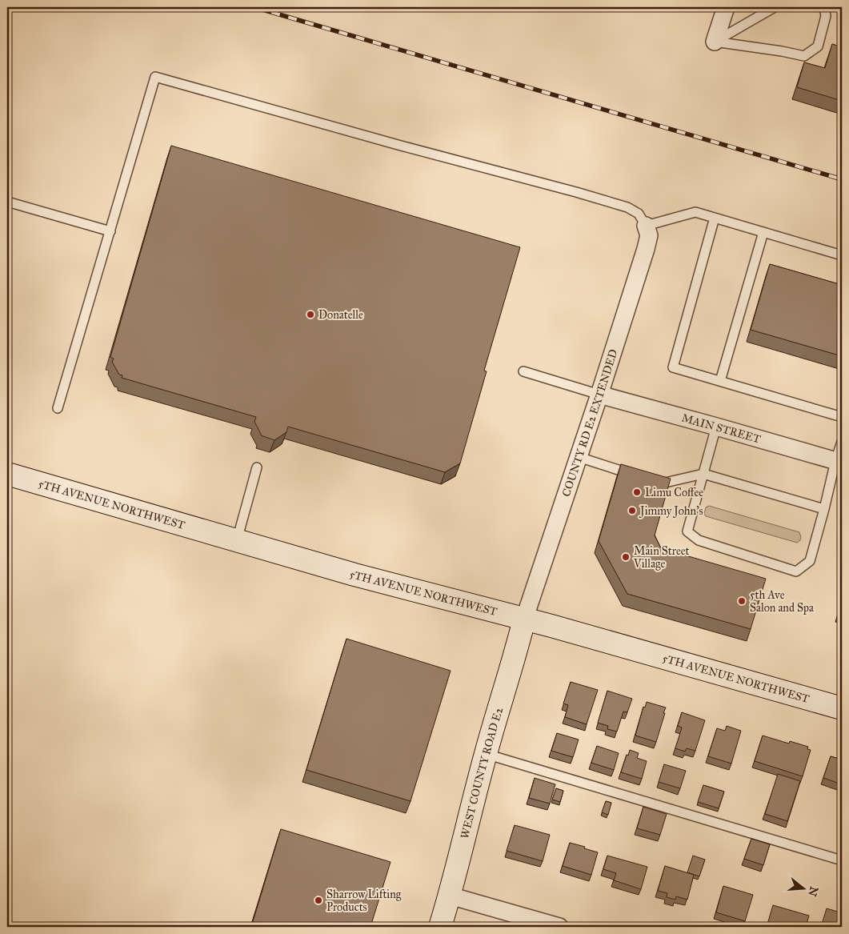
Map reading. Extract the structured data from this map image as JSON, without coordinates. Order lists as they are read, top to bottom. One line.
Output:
{"streets":{"street":["COUNTY RD E2 EXTENDED","MAIN STREET","5TH AVENUE NORTHWEST","WEST COUNTY ROAD E2"]},"crossings":[["COUNTY RD E2 EXTENDED","MAIN STREET"],["COUNTY RD E2 EXTENDED","5TH AVENUE NORTHWEST"],["COUNTY RD E2 EXTENDED","WEST COUNTY ROAD E2"],["5TH AVENUE NORTHWEST","WEST COUNTY ROAD E2"]],"places":["Donatelle","Limu Coffee","Jimmy John's","Main Street Village","5th Ave Salon and Spa","Sharrow Lifting Products"],"north":"right"}
